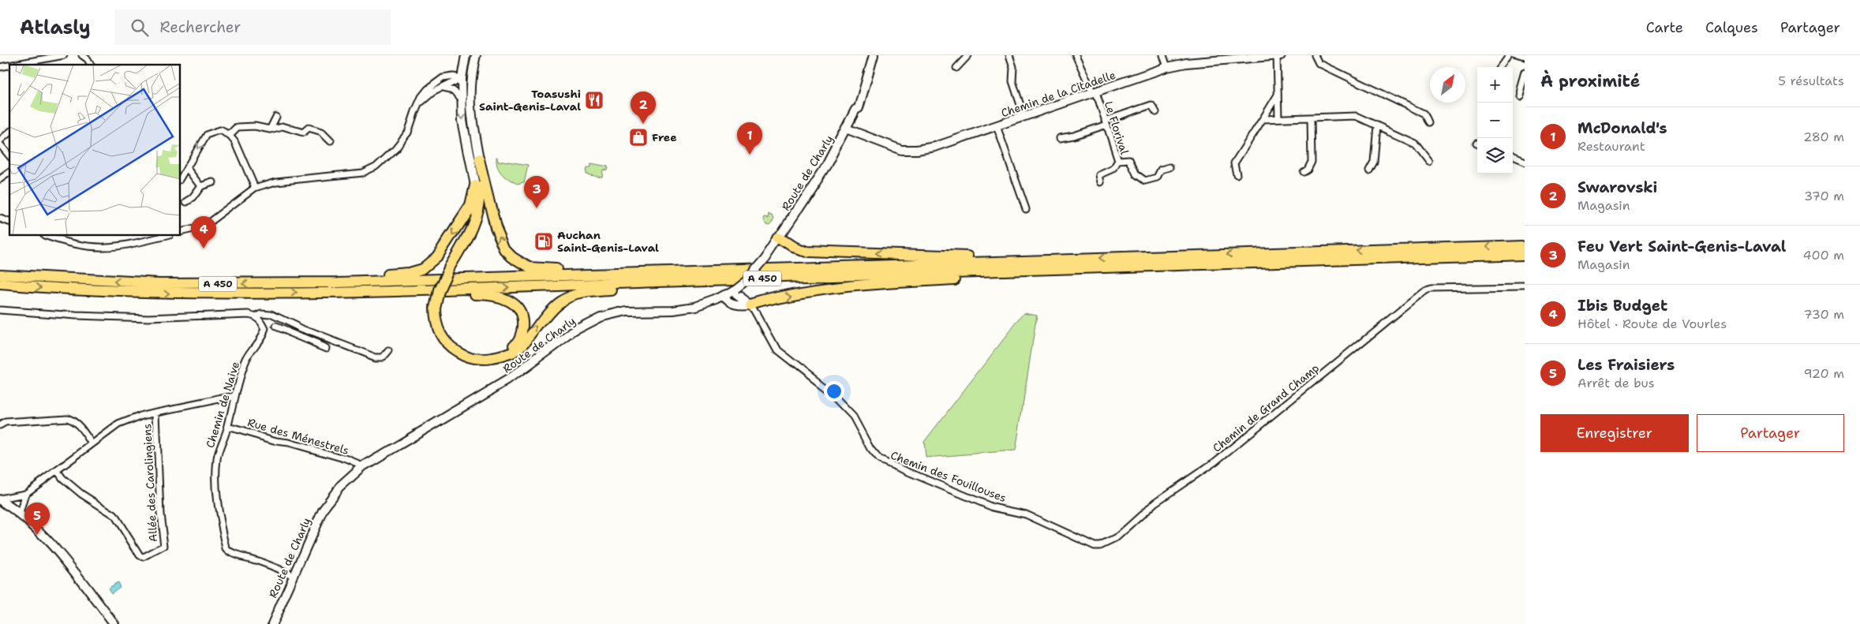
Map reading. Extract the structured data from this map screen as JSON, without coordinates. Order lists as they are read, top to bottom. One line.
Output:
{"streets":{"highway":["A 450"],"main road":["Chemin de la Citadelle","Route de Charly"],"street":["Le Florival","Chemin de Naive","Chemin de Grand Champ","Rue des Ménestrels","Chemin des Fouillouses","Allée des Carolingiens"]},"crossings":[["Chemin de la Citadelle","Le Florival"],["Chemin de la Citadelle","Route de Charly"],["Route de Charly","Chemin de Naive"],["Route de Charly","Rue des Ménestrels"],["Chemin de Naive","Rue des Ménestrels"],["Chemin de Grand Champ","Chemin des Fouillouses"]],"places":{"restaurant":["Toasushi Saint-Genis-Laval"],"shop":["Free"],"fuel station":["Auchan Saint-Genis-Laval"]},"north":"top right","page":{"header":"Atlasly","search":"Rechercher","nav":["Carte","Calques","Partager"],"heading":["À proximité","5 résultats"],"map_buttons":["+","−"],"pins":["2","1","3","4","5"],"list":[{"mark":"1","name":"McDonald's","note":"Restaurant","value":"280 m"},{"mark":"2","name":"Swarovski","note":"Magasin","value":"370 m"},{"mark":"3","name":"Feu Vert Saint-Genis-Laval","note":"Magasin","value":"400 m"},{"mark":"4","name":"Ibis Budget","note":"Hôtel · Route de Vourles","value":"730 m"},{"mark":"5","name":"Les Fraisiers","note":"Arrêt de bus","value":"920 m"}],"buttons":["Enregistrer","Partager"]}}
